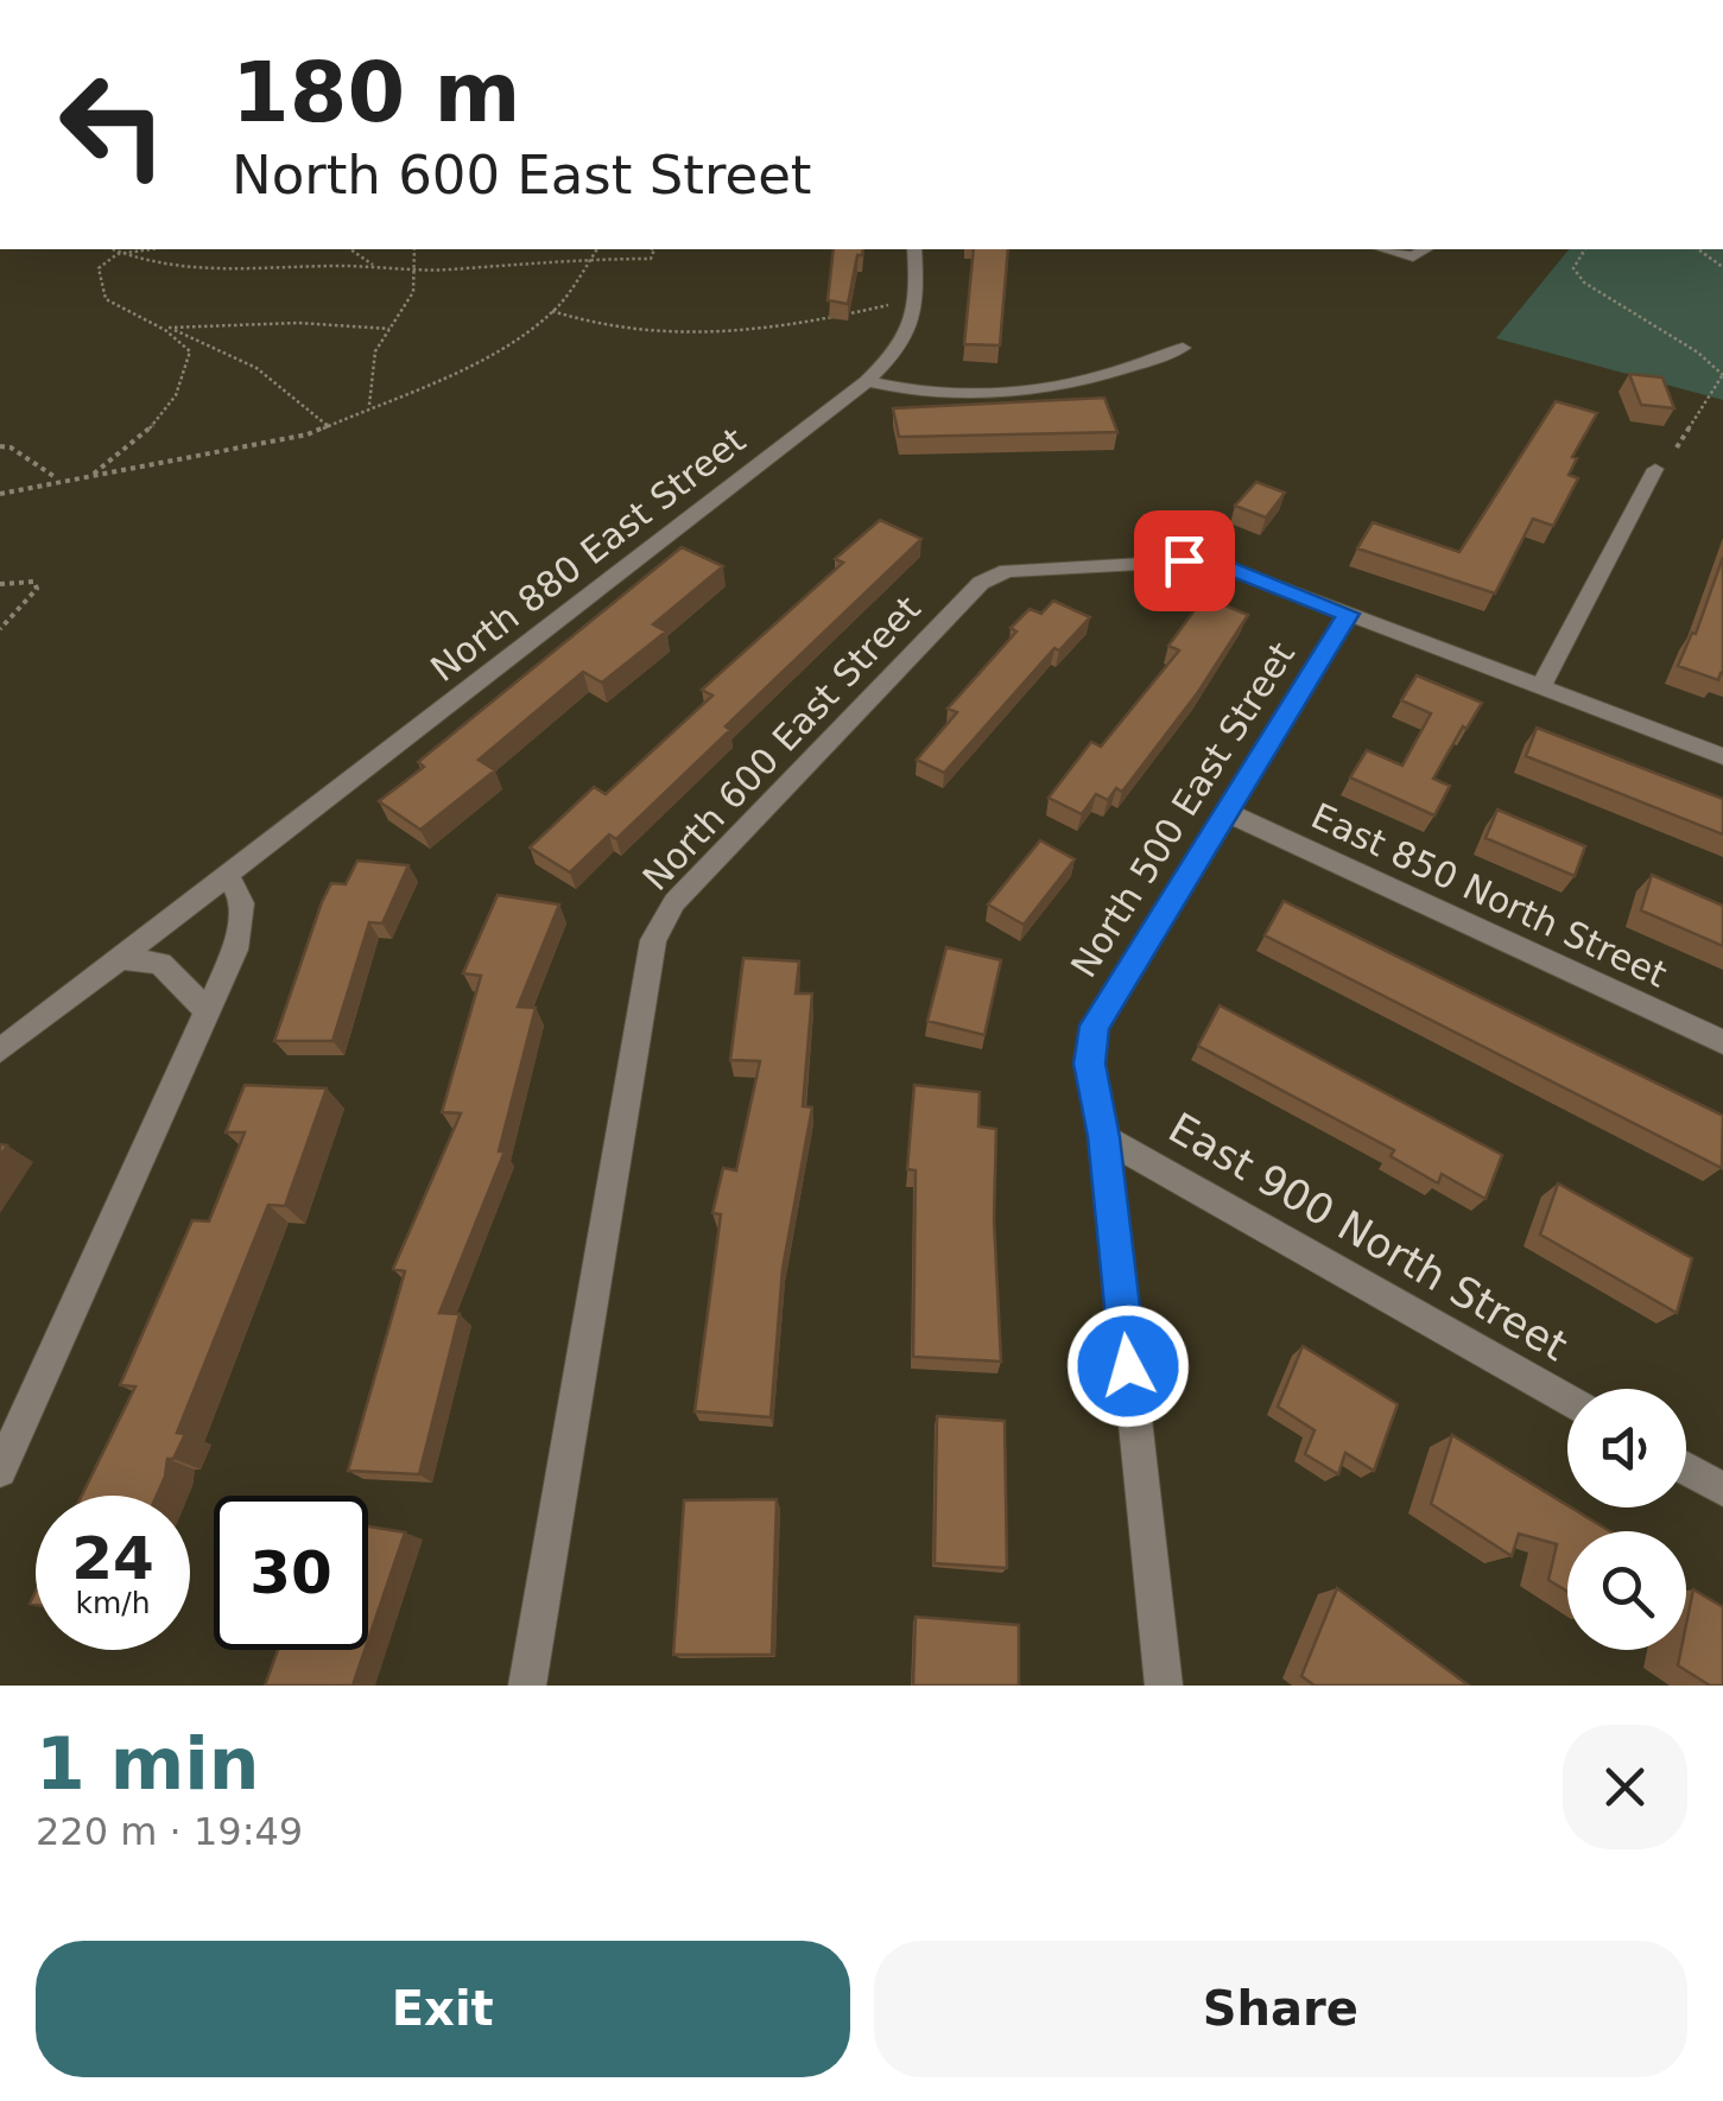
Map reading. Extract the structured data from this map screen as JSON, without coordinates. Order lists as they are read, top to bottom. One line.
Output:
{"streets":{"street":["North 880 East Street","North 600 East Street","North 500 East Street","East 850 North Street","East 900 North Street"]},"crossings":[["North 600 East Street","North 500 East Street"],["North 500 East Street","East 850 North Street"],["North 500 East Street","East 900 North Street"]],"page":{"turn":["180 m","North 600 East Street"],"speed":"24 km/h","limit":"30","heading":["1 min","220 m · 19:49"],"buttons":["Exit","Share"]}}
